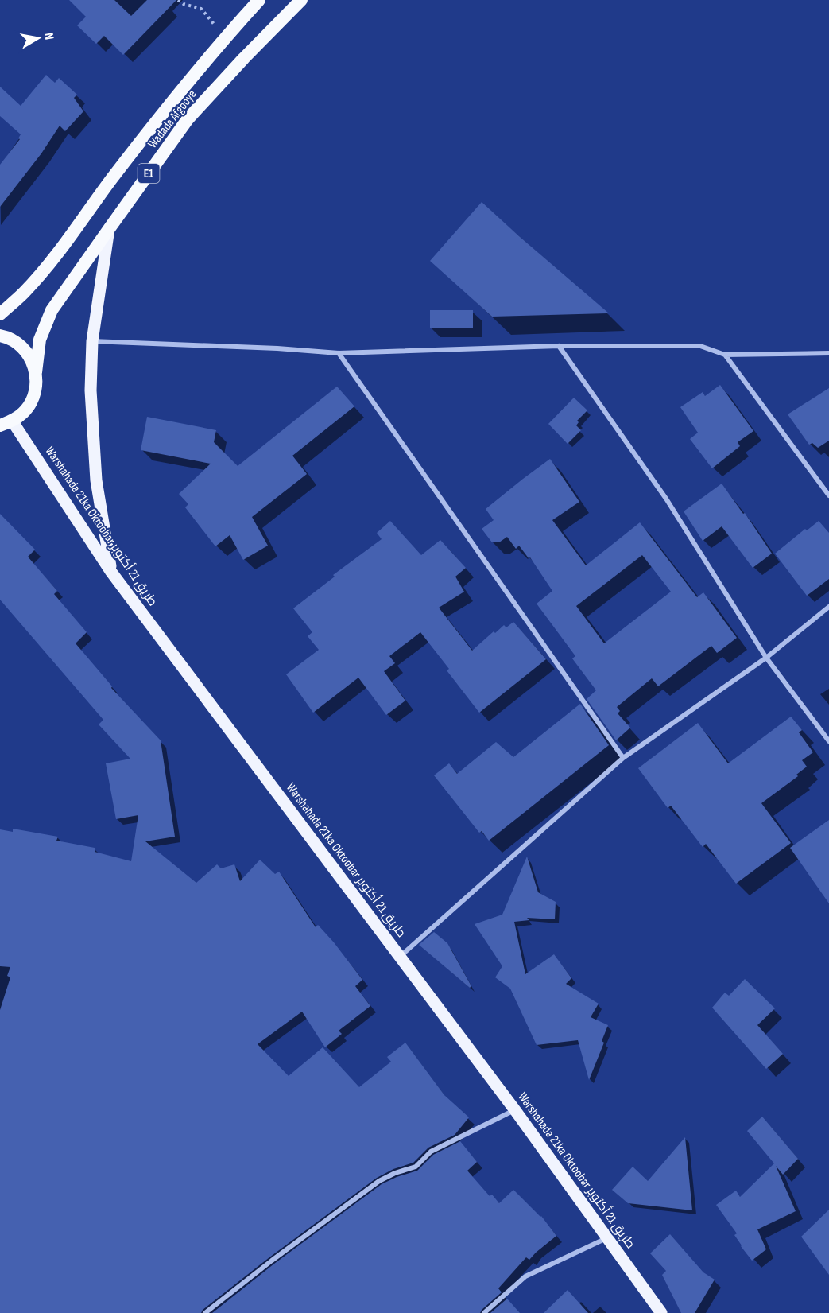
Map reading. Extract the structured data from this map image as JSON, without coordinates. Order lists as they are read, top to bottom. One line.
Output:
{"streets":{"highway":["Wadada Afgooye","E1"],"main road":["Warshahada 21ka Oktoobar طريق 21 أكتوبر"]},"crossings":[["Wadada Afgooye","Warshahada 21ka Oktoobar طريق 21 أكتوبر"]],"north":"right"}
